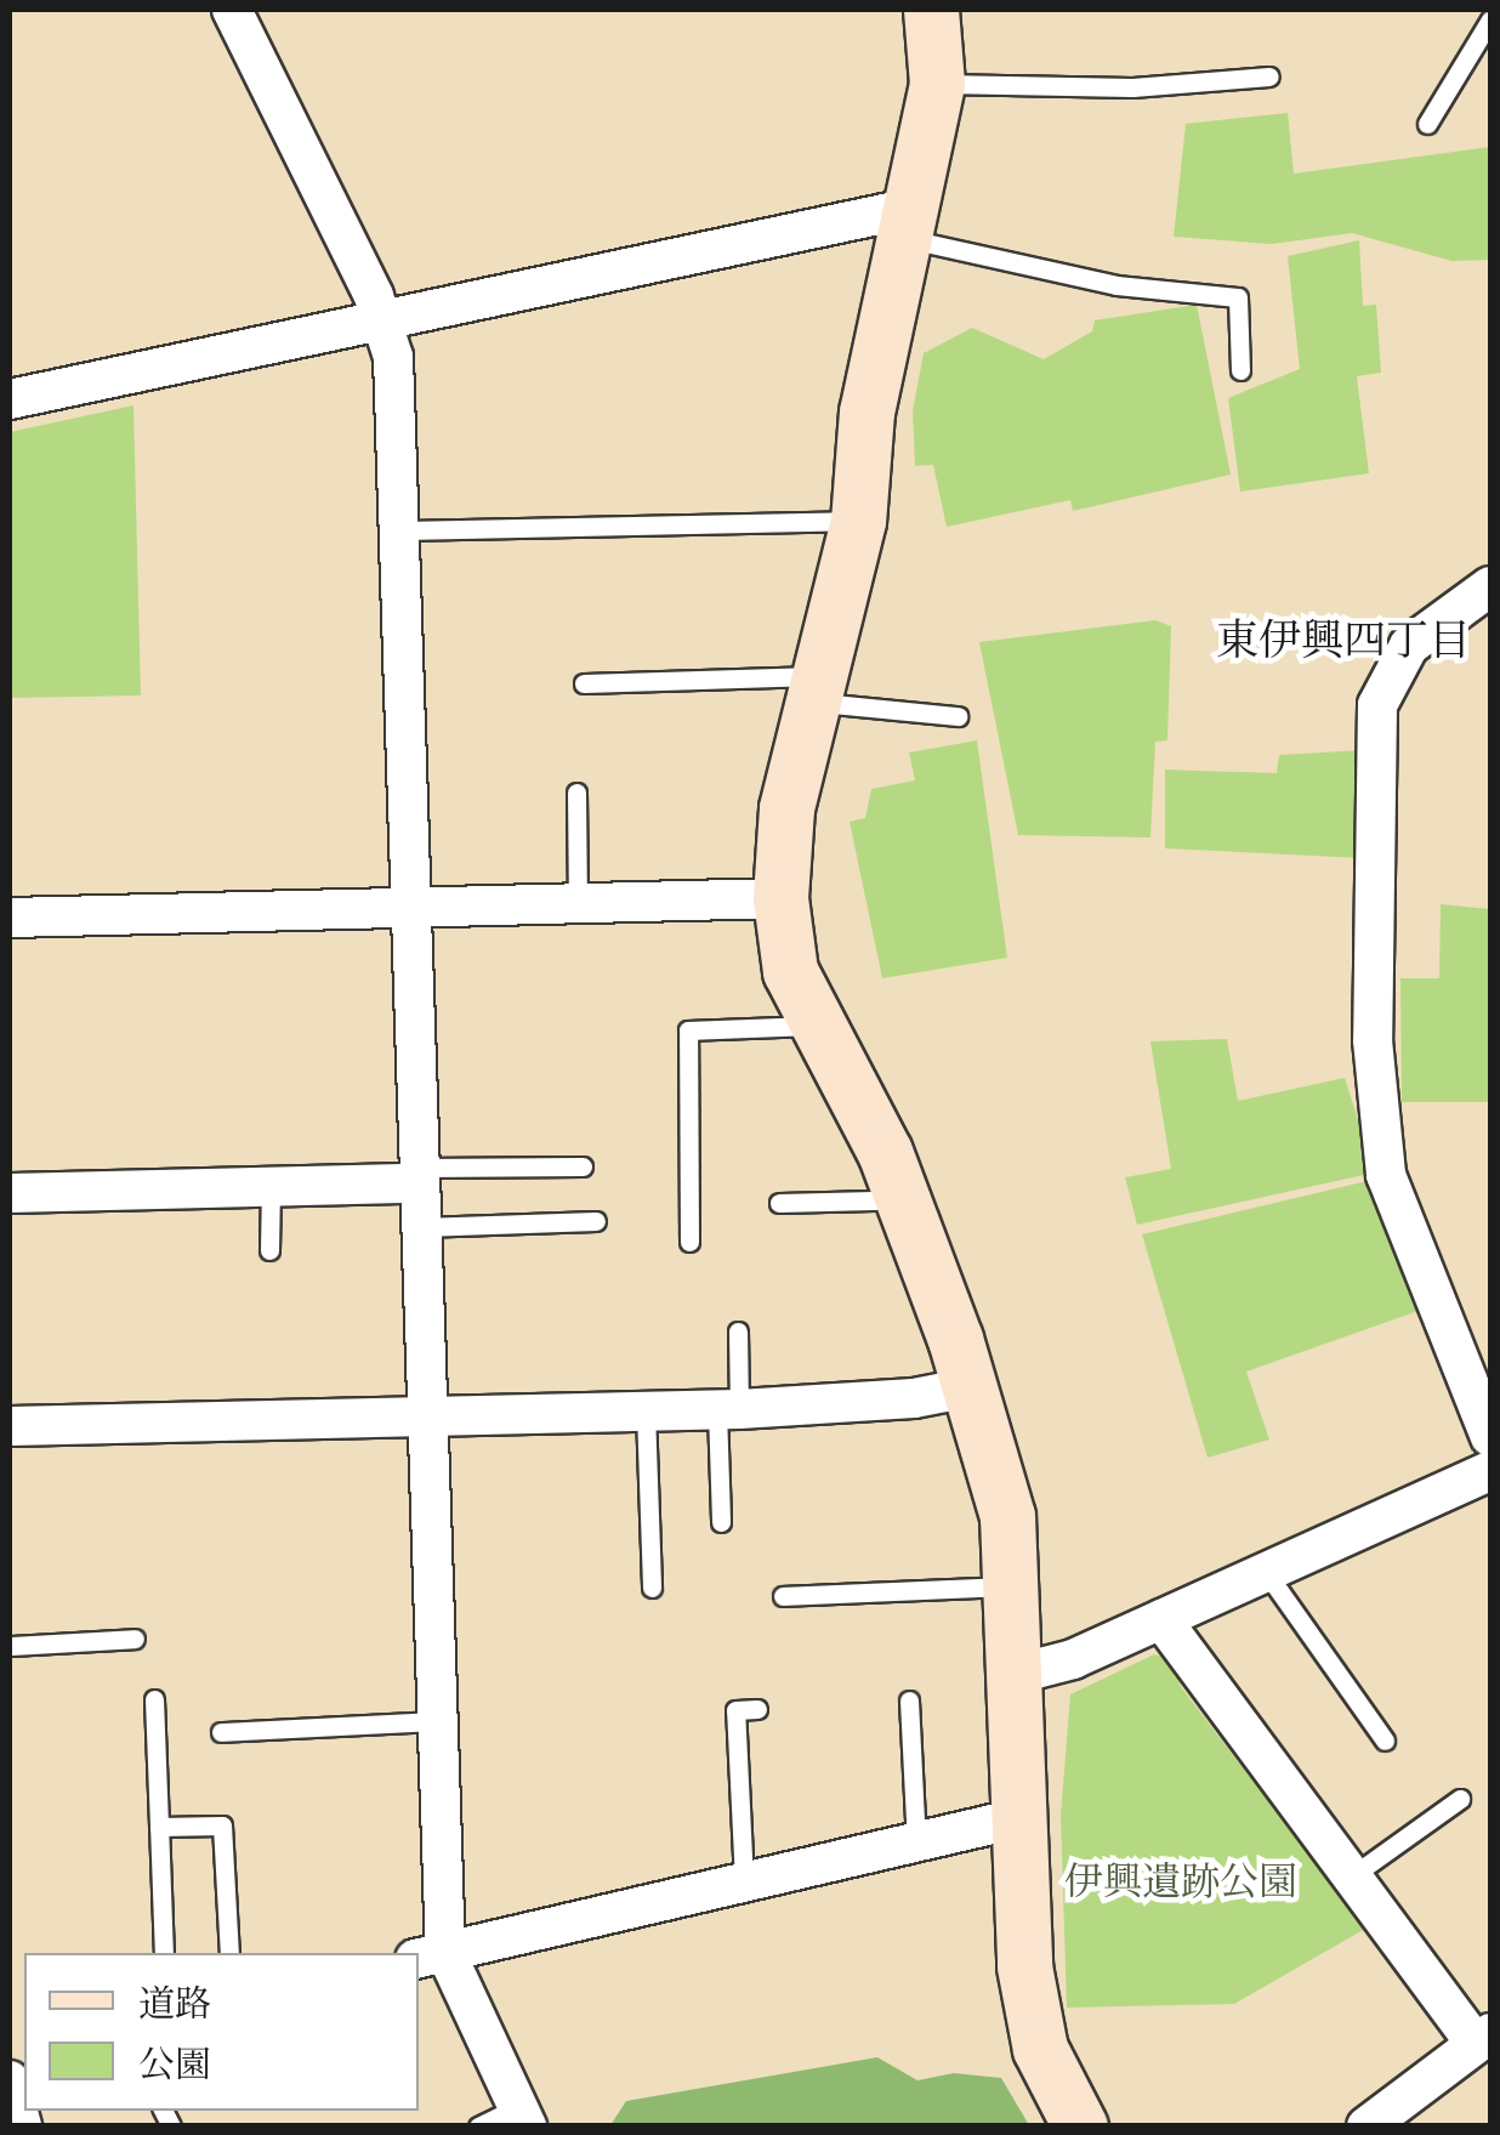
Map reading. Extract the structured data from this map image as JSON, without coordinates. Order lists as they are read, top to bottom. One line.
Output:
{"districts":["東伊興四丁目"],"parks":["伊興遺跡公園"],"legend":["道路","公園"]}
